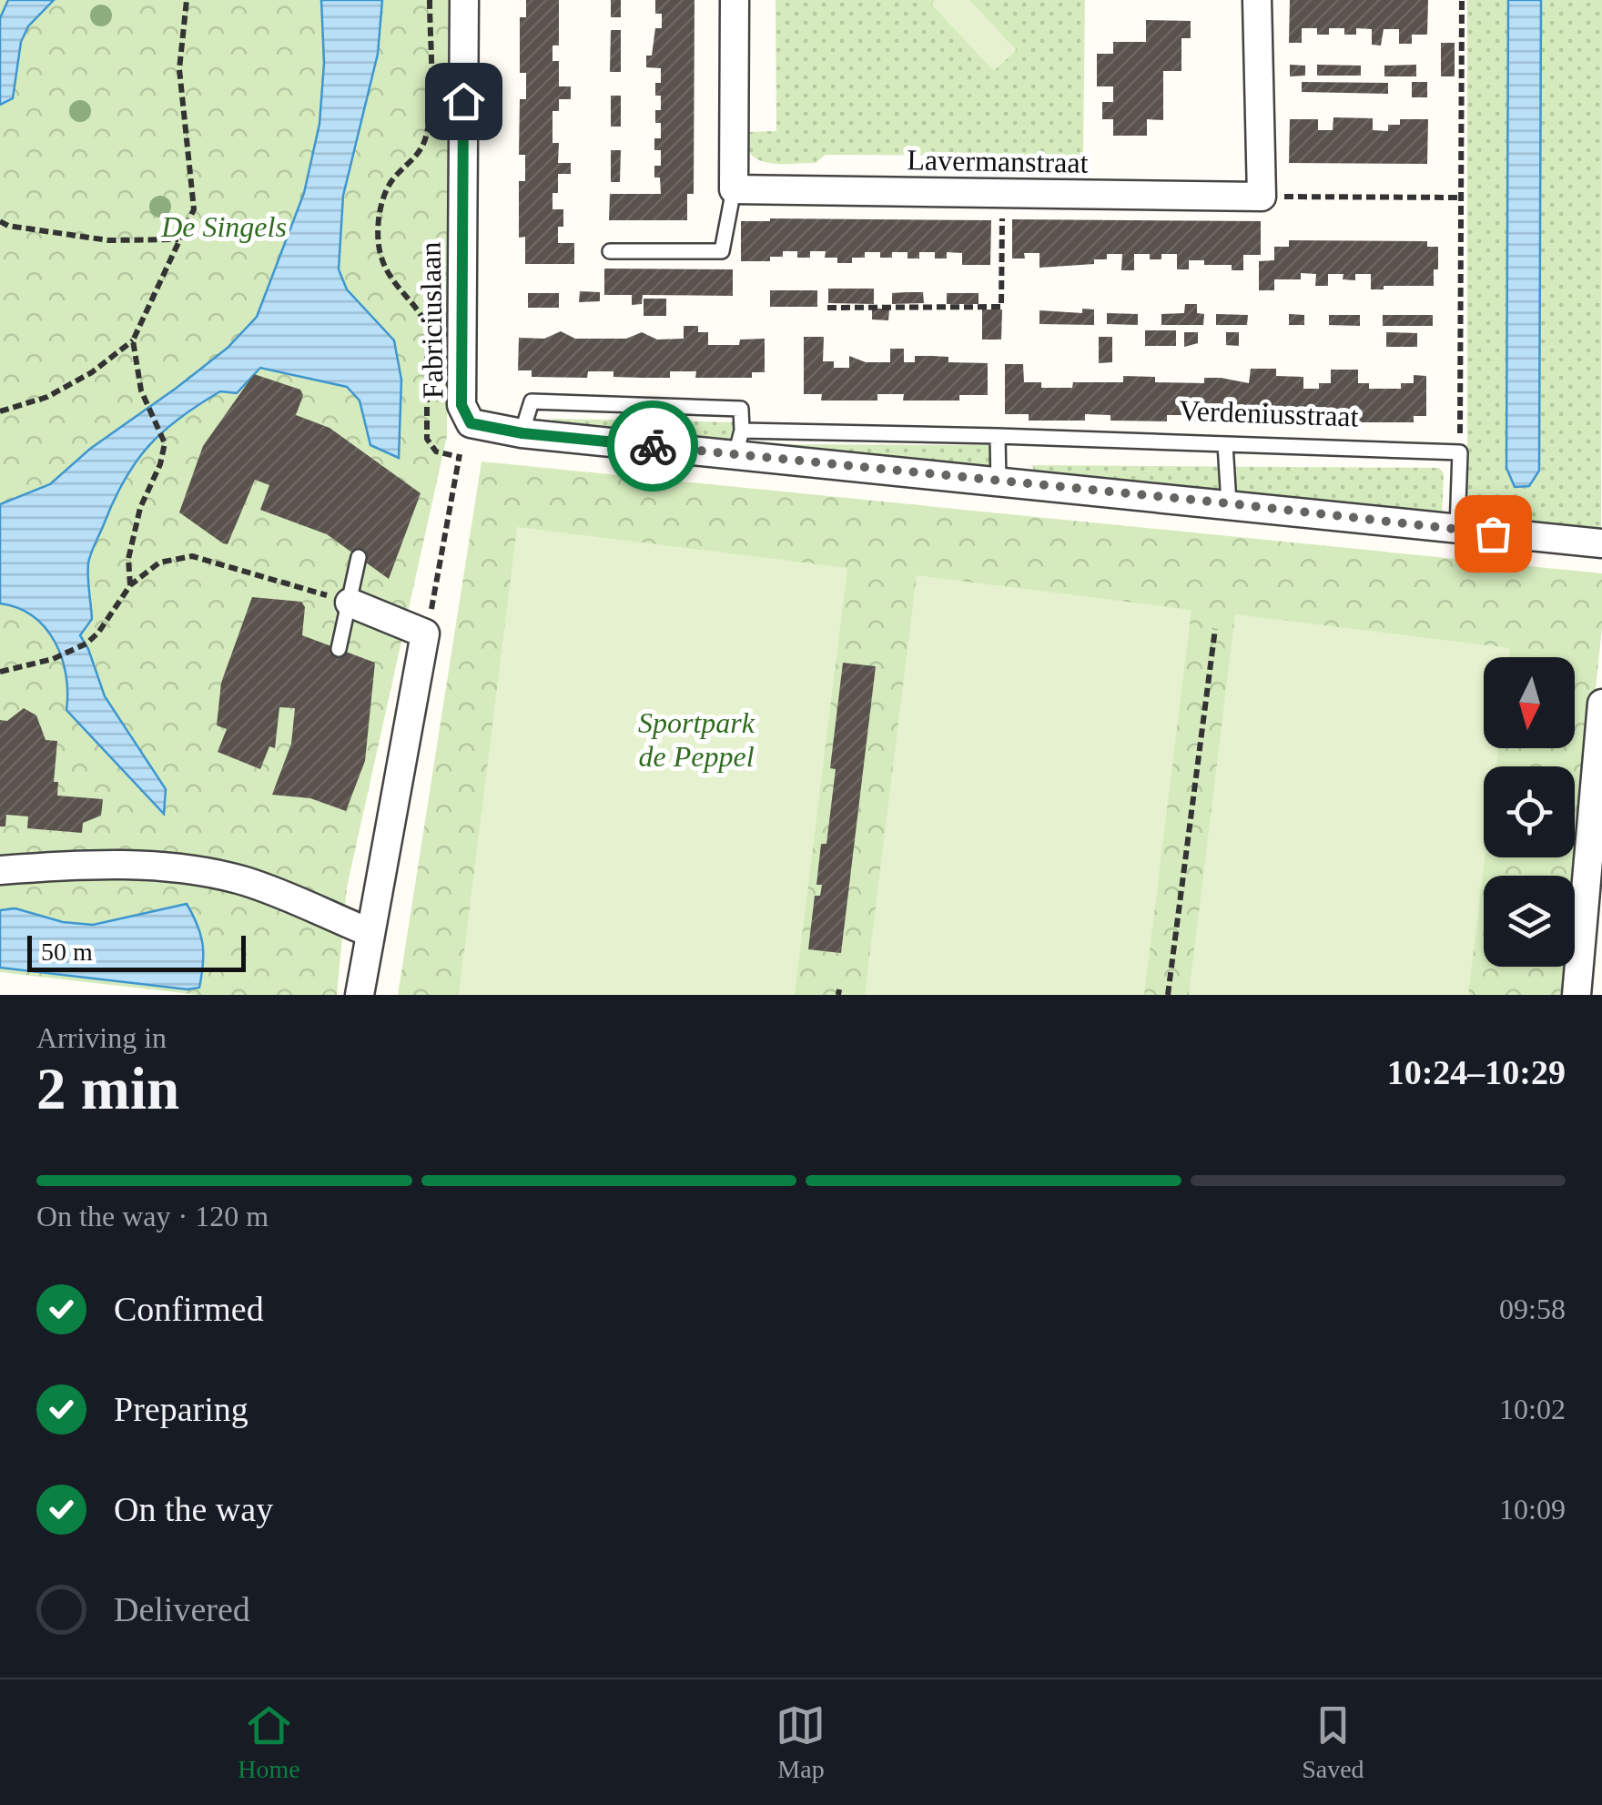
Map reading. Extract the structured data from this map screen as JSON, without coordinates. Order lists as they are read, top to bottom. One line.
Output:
{"streets":{"street":["Lavermanstraat","Fabriciuslaan","Verdeniusstraat"]},"crossings":[["Fabriciuslaan","Verdeniusstraat"]],"parks":["De Singels","Sportpark de Peppel"],"scale_bar":"50 m","north":"bottom","page":{"scale":"50 m","heading":["2 min","Arriving in","10:24–10:29"],"bar":"On the way · 120 m","list":[["Confirmed","09:58"],["Preparing","10:02"],["On the way","10:09"],"Delivered"],"tabs":["Home","Map","Saved"]}}
